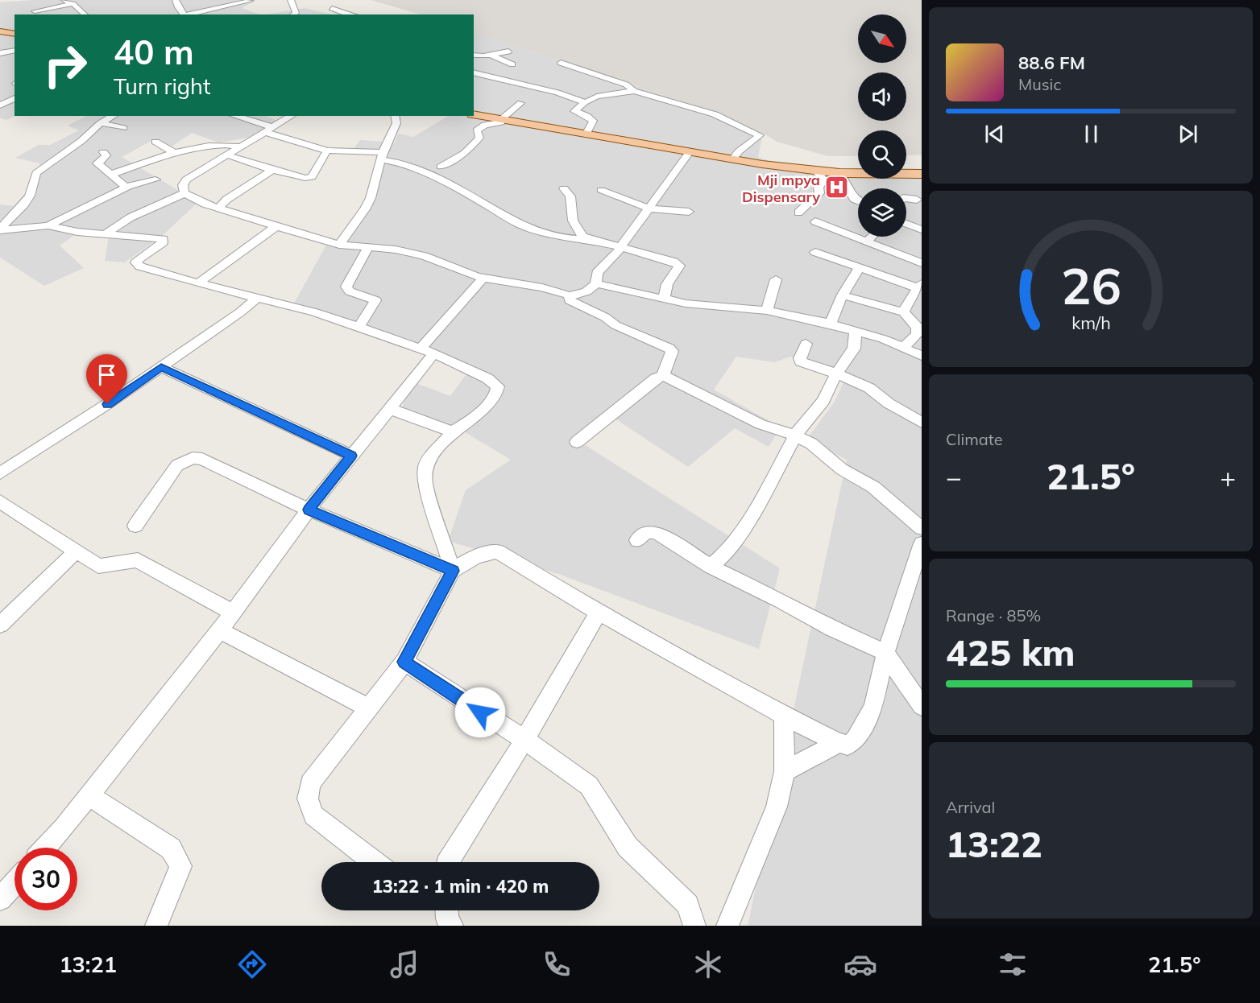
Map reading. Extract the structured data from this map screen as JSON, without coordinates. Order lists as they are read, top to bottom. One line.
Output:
{"places":{"hospital":["Mji mpya Dispensary"]},"north":"bottom right","page":{"turn":["40 m","Turn right"],"song":["88.6 FM","Music"],"tile":["Climate",["Range · 85%","425 km"],["Arrival","13:22"]],"heat":["−","21.5°","+"],"limit":"30","trip":"13:22 · 1 min · 420 m","tabs":["13:21","21.5°"],"gauge":["26","km/h"]}}
